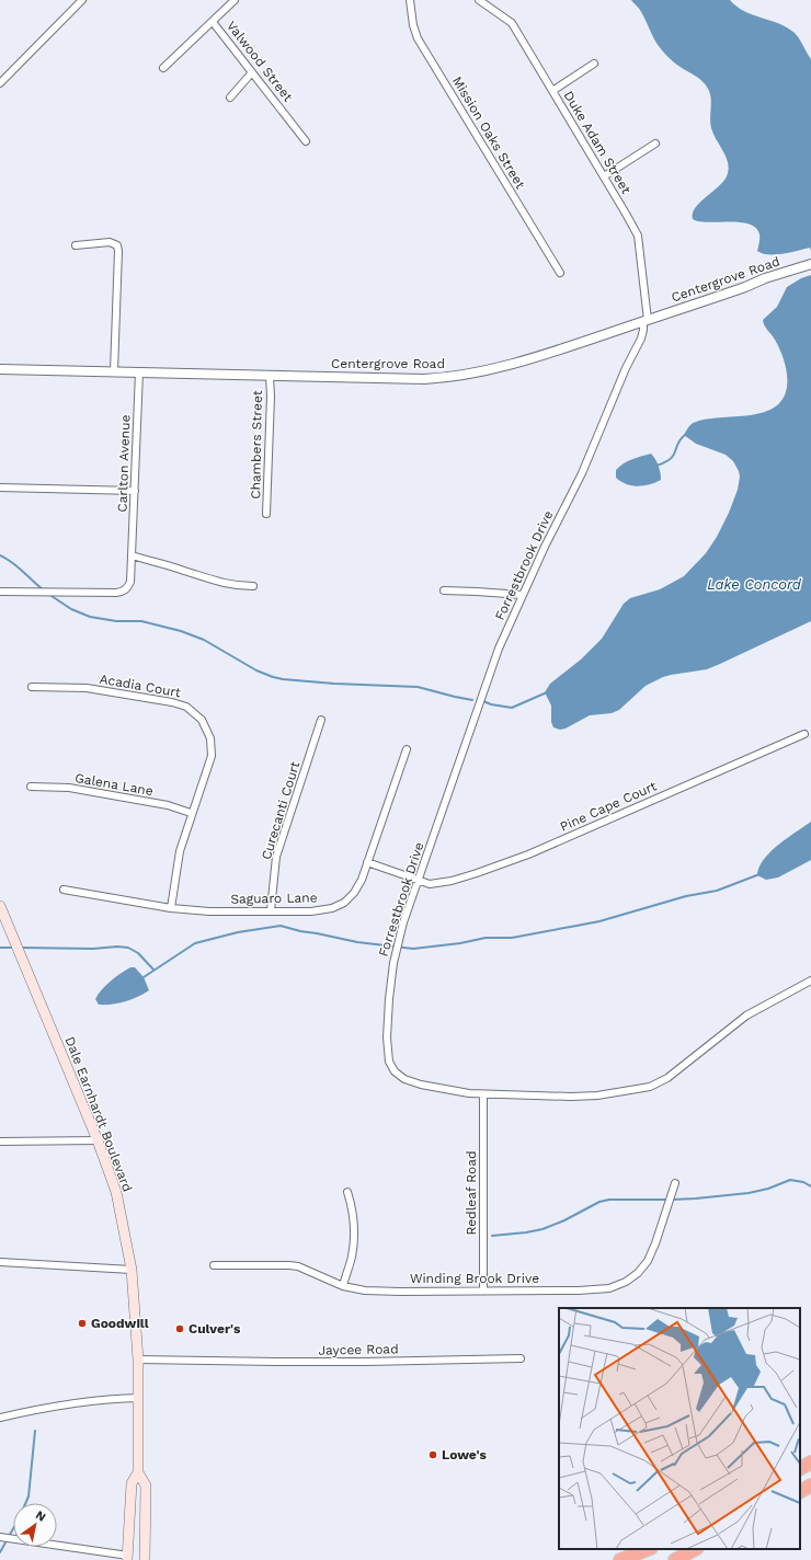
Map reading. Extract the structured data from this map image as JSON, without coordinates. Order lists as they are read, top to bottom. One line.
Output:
{"streets":{"main road":["Dale Earnhardt Boulevard"],"street":["Valwood Street","Mission Oaks Street","Duke Adam Street","Centergrove Road","Chambers Street","Carlton Avenue","Forrestbrook Drive","Acadia Court","Galena Lane","Pine Cape Court","Curecanti Court","Saguaro Lane","Redleaf Road","Winding Brook Drive","Jaycee Road"]},"crossings":[["Duke Adam Street","Centergrove Road"],["Duke Adam Street","Forrestbrook Drive"],["Centergrove Road","Chambers Street"],["Centergrove Road","Carlton Avenue"],["Centergrove Road","Forrestbrook Drive"],["Forrestbrook Drive","Pine Cape Court"],["Forrestbrook Drive","Redleaf Road"],["Acadia Court","Galena Lane"],["Acadia Court","Saguaro Lane"],["Pine Cape Court","Saguaro Lane"],["Curecanti Court","Saguaro Lane"],["Dale Earnhardt Boulevard","Jaycee Road"],["Redleaf Road","Winding Brook Drive"]],"water":["Lake Concord"],"places":["Goodwill","Culver's","Lowe's"],"north":"top right"}
